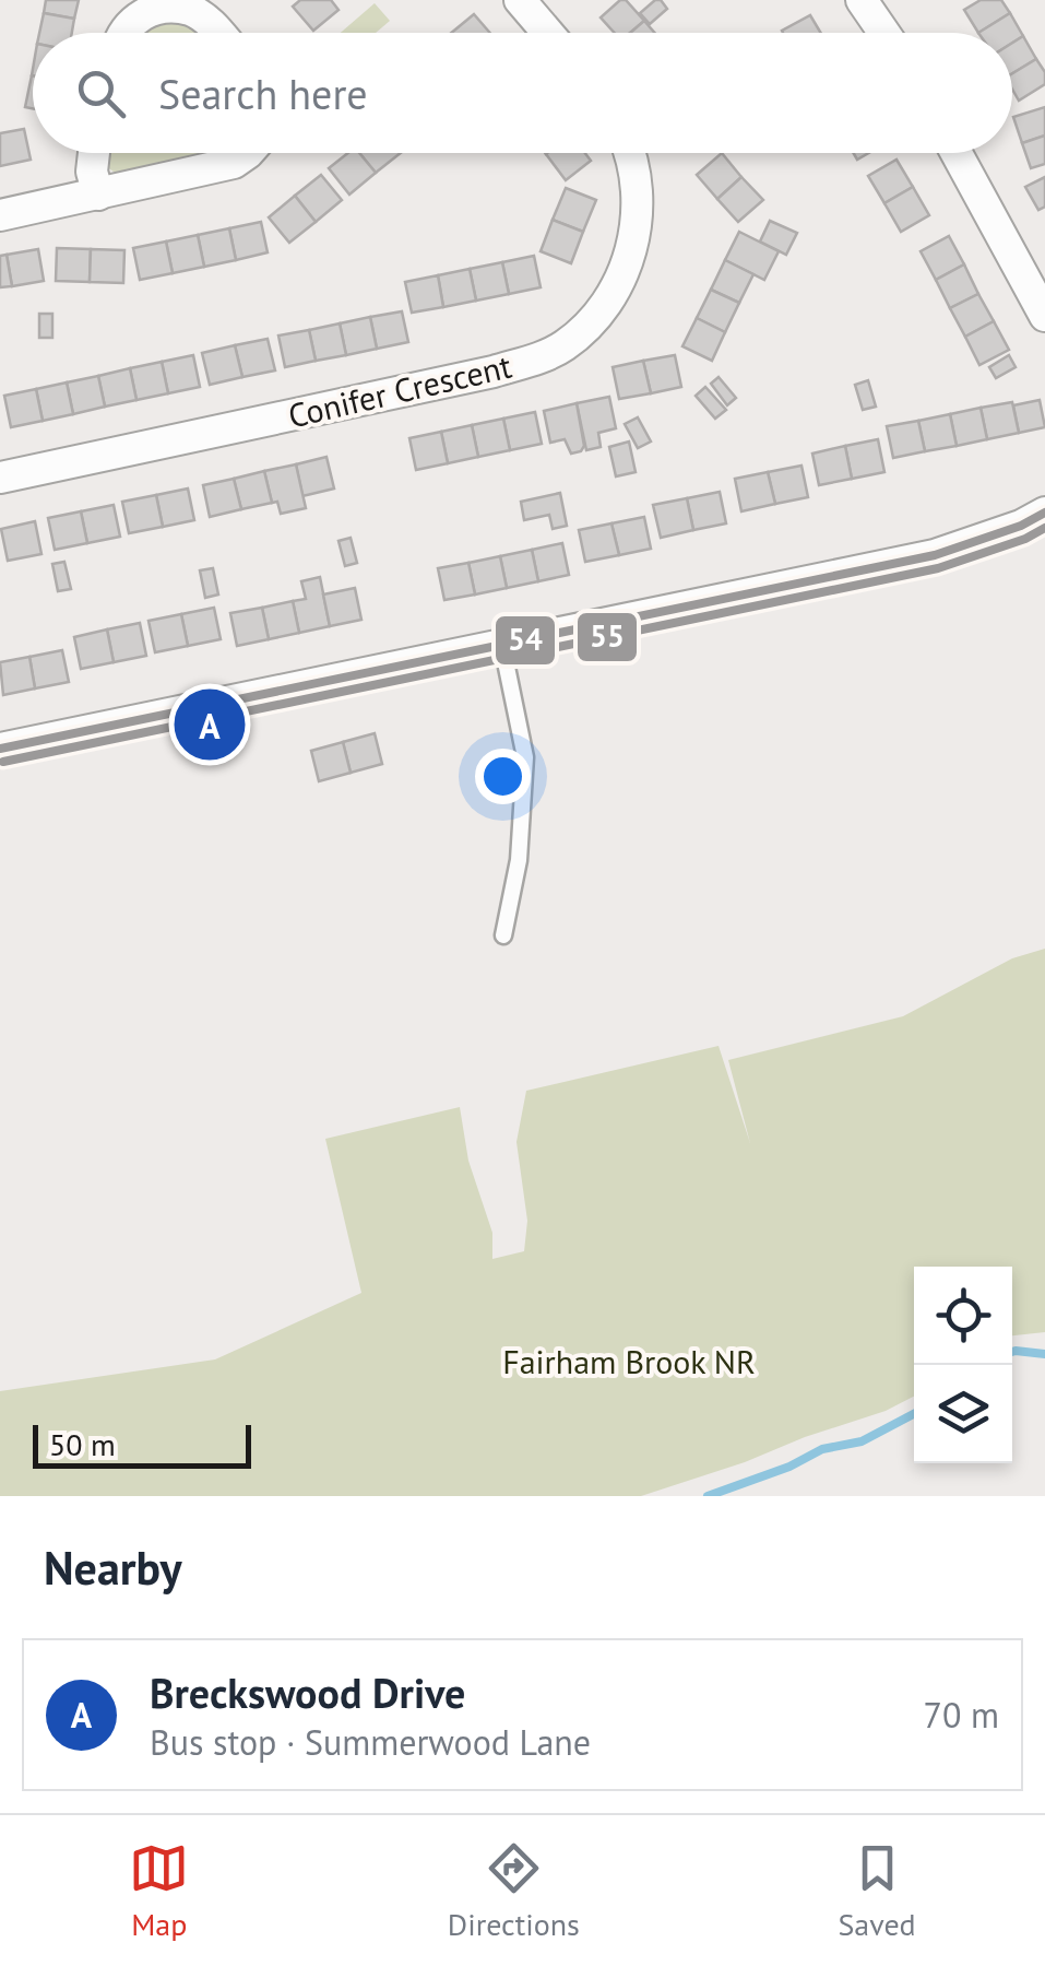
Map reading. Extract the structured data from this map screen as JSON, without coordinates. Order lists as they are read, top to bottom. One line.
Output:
{"streets":{"street":["Conifer Crescent"]},"parks":["Fairham Brook NR"],"lines":["transit line 54","transit line 55"],"scale_bar":"50 m","page":{"search":"Search here","pins":"A","scale":"50 m","heading":"Nearby","list":[{"mark":"A","name":"Breckswood Drive","note":"Bus stop · Summerwood Lane","value":"70 m"}],"nav":["Map","Directions","Saved"]}}
